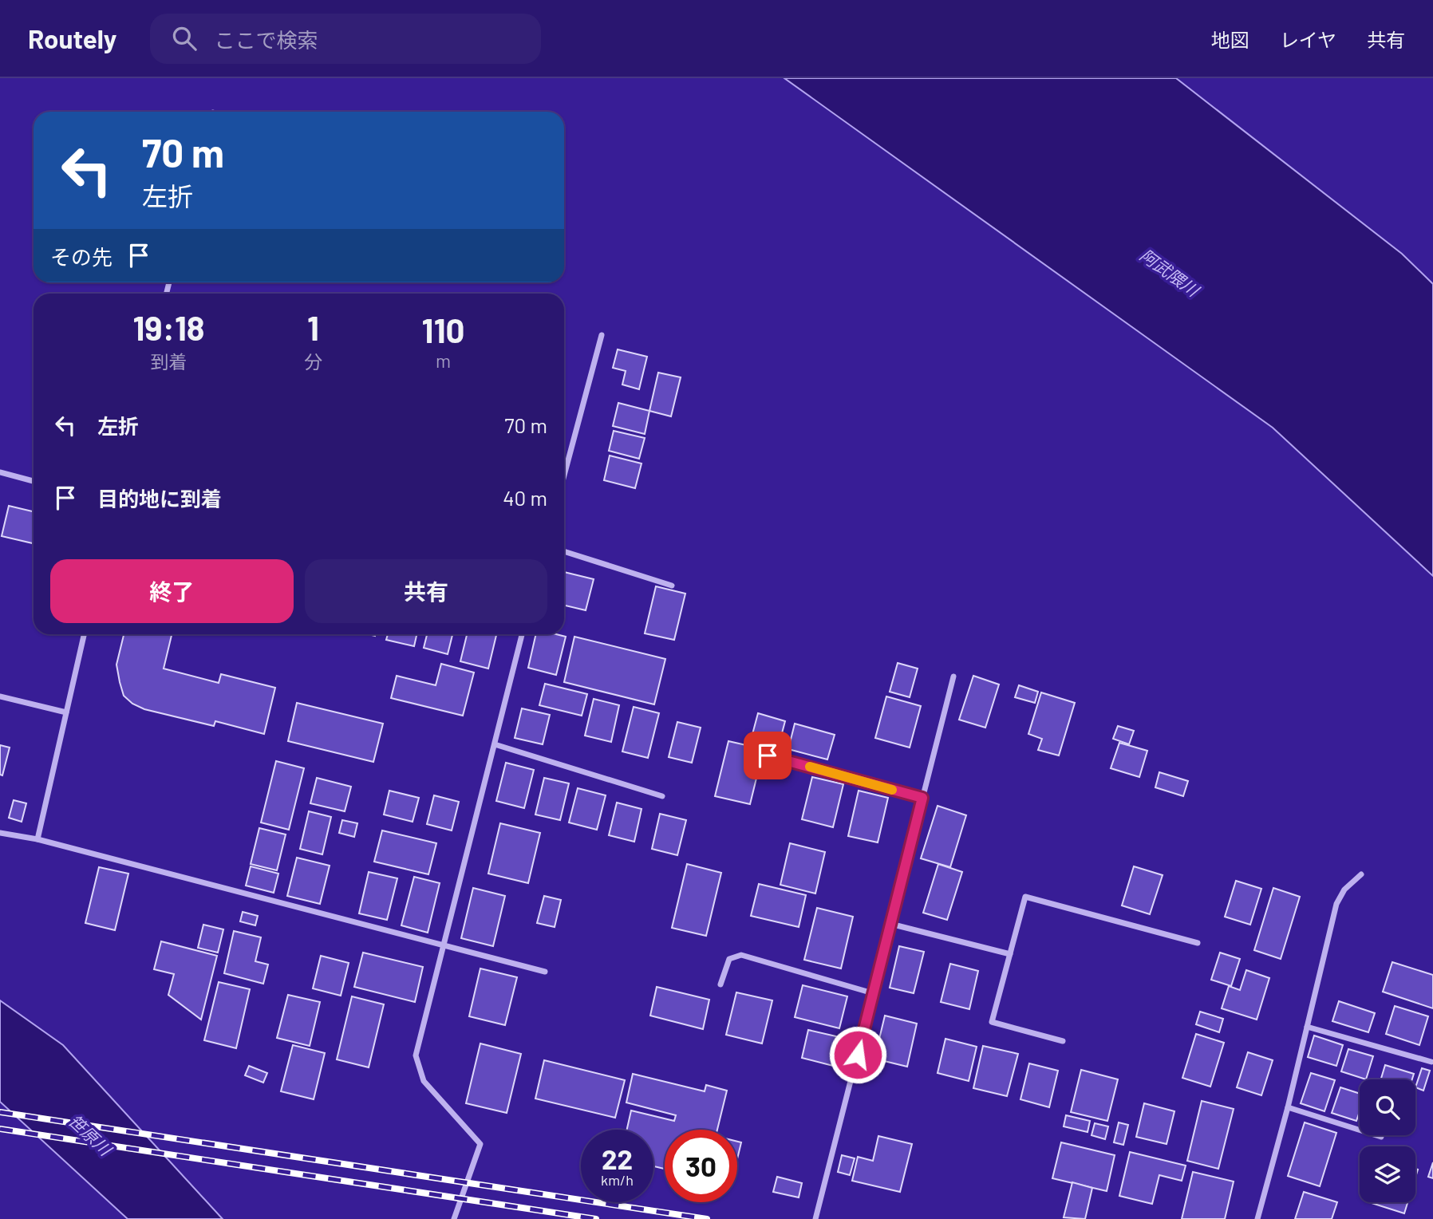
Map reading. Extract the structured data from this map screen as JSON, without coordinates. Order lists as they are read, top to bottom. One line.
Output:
{"water":["阿武隈川","笹原川"],"page":{"header":"Routely","search":"ここで検索","nav":["地図","レイヤ","共有"],"turn":["70 m","左折"],"then":"その先","eta":["19:18","到着","1","分","110","m"],"list":[{"name":"左折","value":"70 m"},{"name":"目的地に到着","value":"40 m"}],"buttons":["終了","共有"],"speed":"22 km/h","limit":"30"}}
